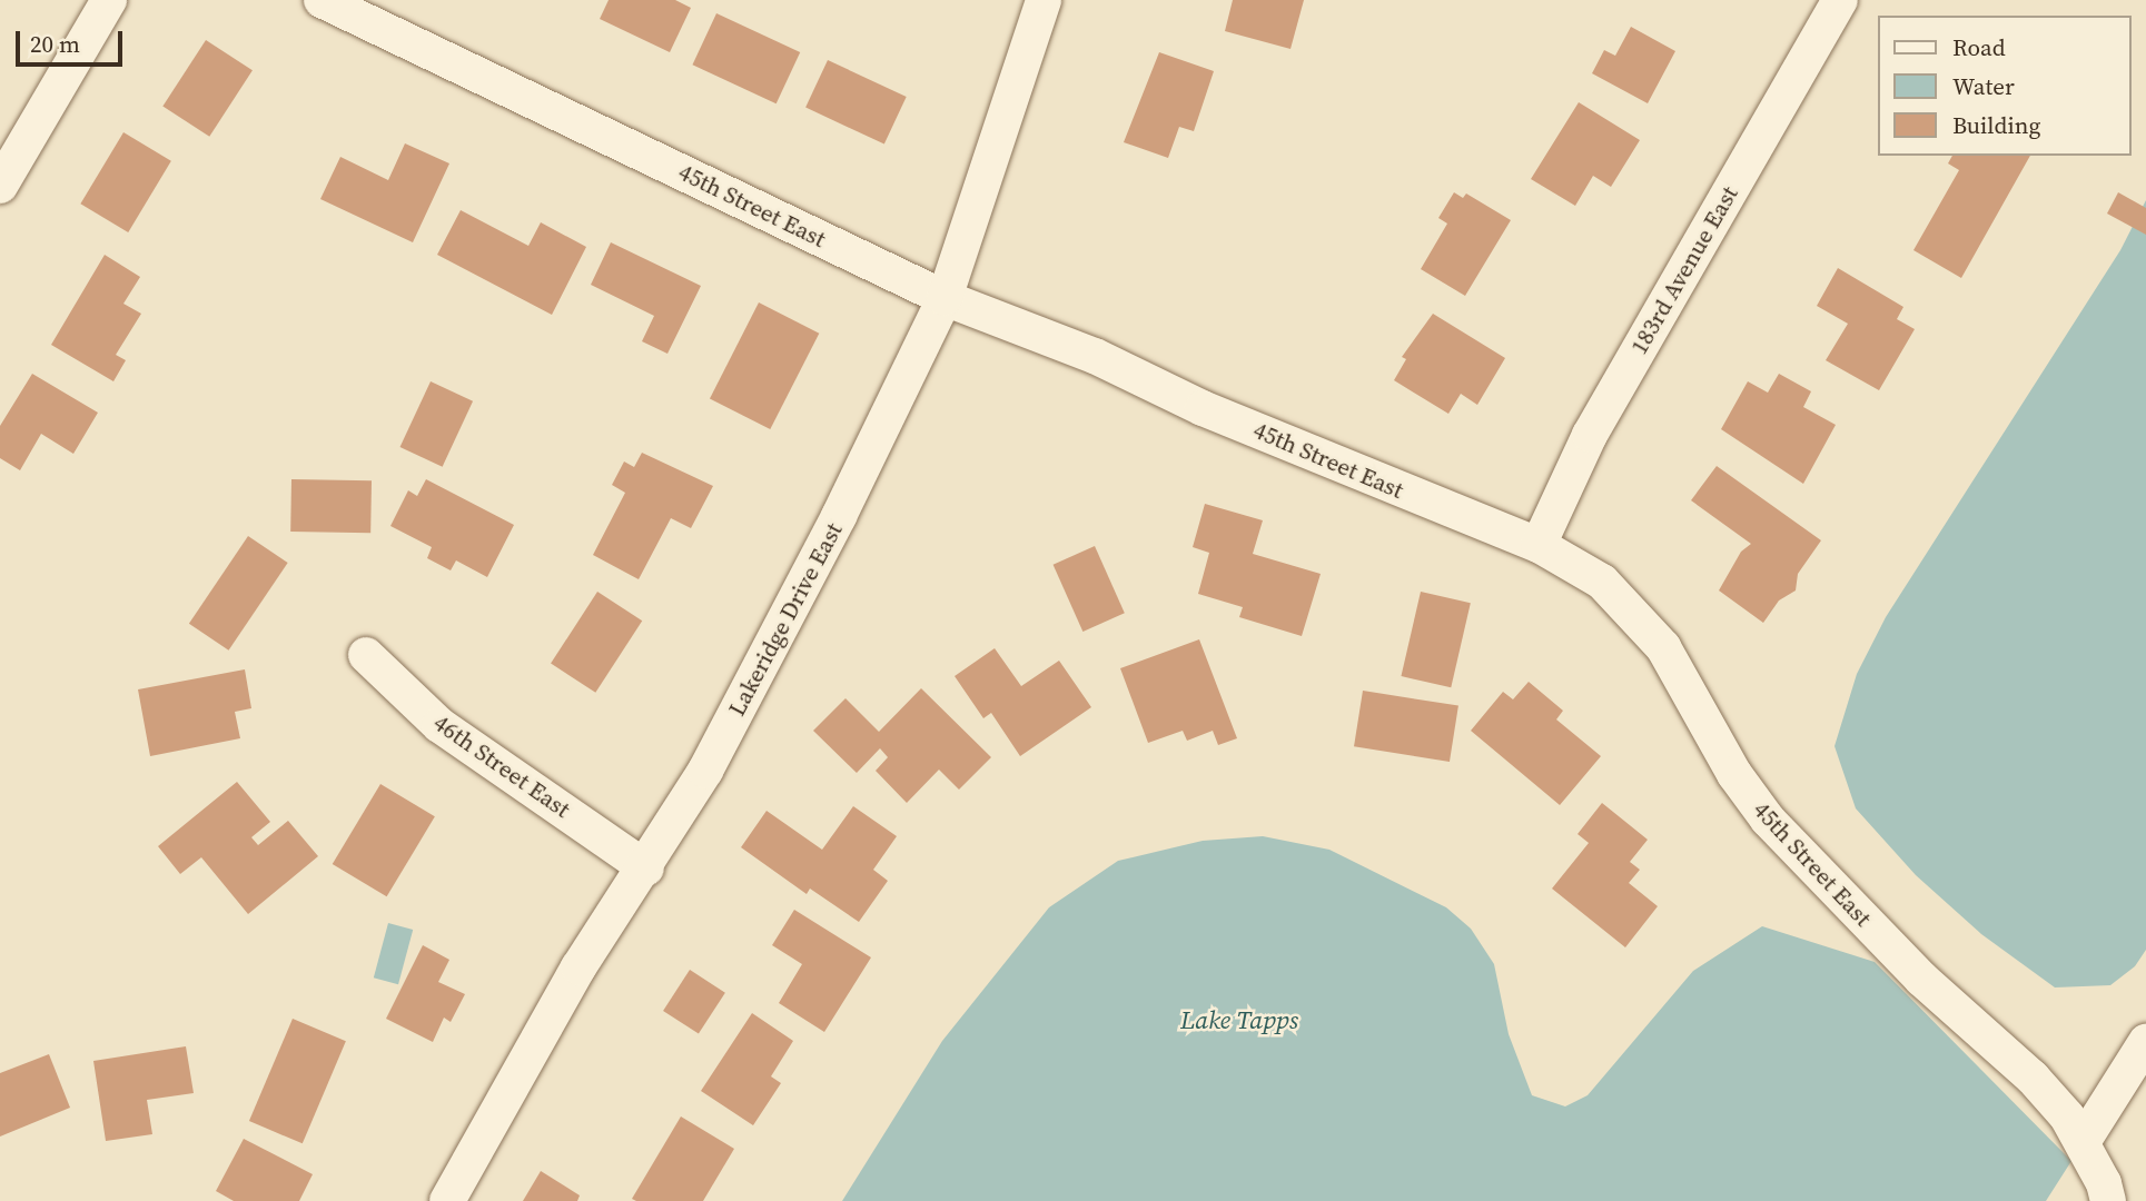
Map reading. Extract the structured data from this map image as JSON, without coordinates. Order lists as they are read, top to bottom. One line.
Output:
{"streets":{"street":["45th Street East","183rd Avenue East","Lakeridge Drive East","46th Street East"]},"crossings":[["45th Street East","183rd Avenue East"],["45th Street East","Lakeridge Drive East"],["Lakeridge Drive East","46th Street East"]],"water":["Lake Tapps"],"legend":["Road","Water","Building"],"scale_bar":"20 m"}
